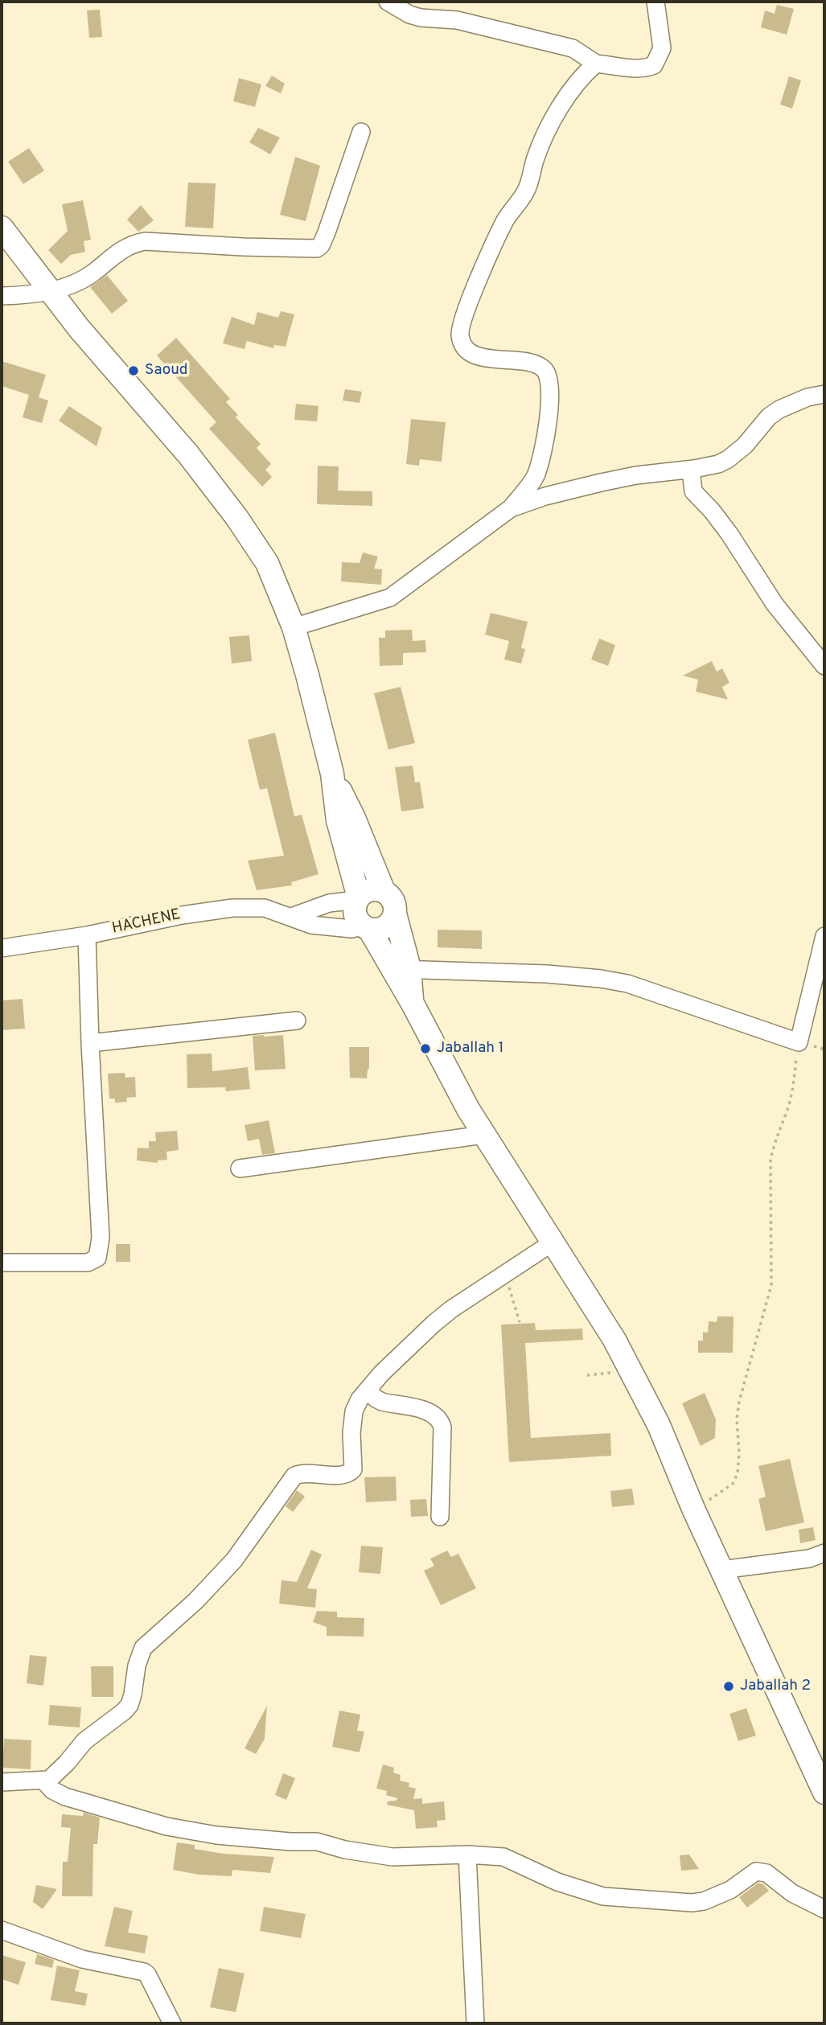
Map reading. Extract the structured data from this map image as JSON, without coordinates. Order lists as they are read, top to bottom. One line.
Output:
{"streets":{"street":["HACHENE"]},"places":["Saoud","Jaballah 1","Jaballah 2"]}
